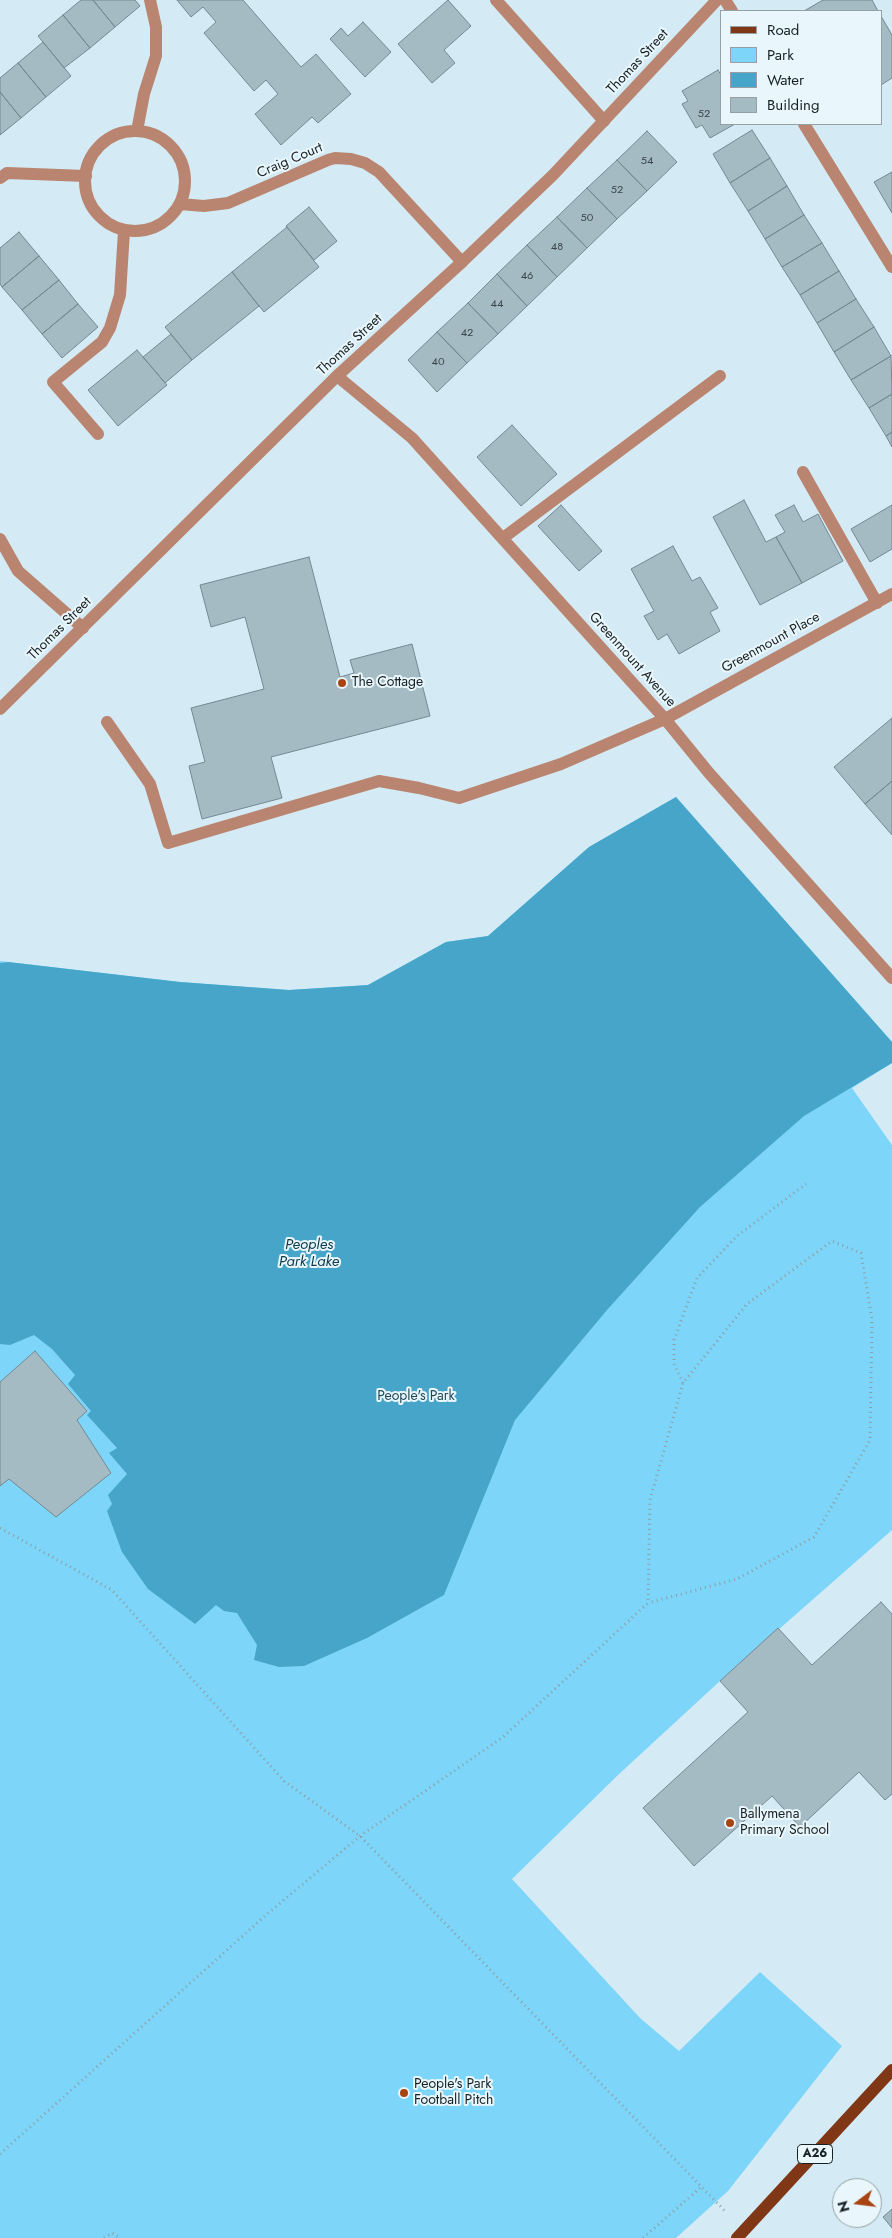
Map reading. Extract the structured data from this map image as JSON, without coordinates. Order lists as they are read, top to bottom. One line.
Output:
{"streets":{"main road":["A26"],"street":["Thomas Street","Craig Court","Greenmount Place","Greenmount Avenue"]},"crossings":[["Thomas Street","Craig Court"],["Thomas Street","Greenmount Avenue"],["Greenmount Place","Greenmount Avenue"]],"water":["Peoples Park Lake"],"parks":["People's Park"],"places":["The Cottage","Ballymena Primary School","People's Park Football Pitch"],"house_numbers":["52","54","52","50","48","46","44","42","40"],"legend":["Road","Park","Water","Building"],"north":"left"}
